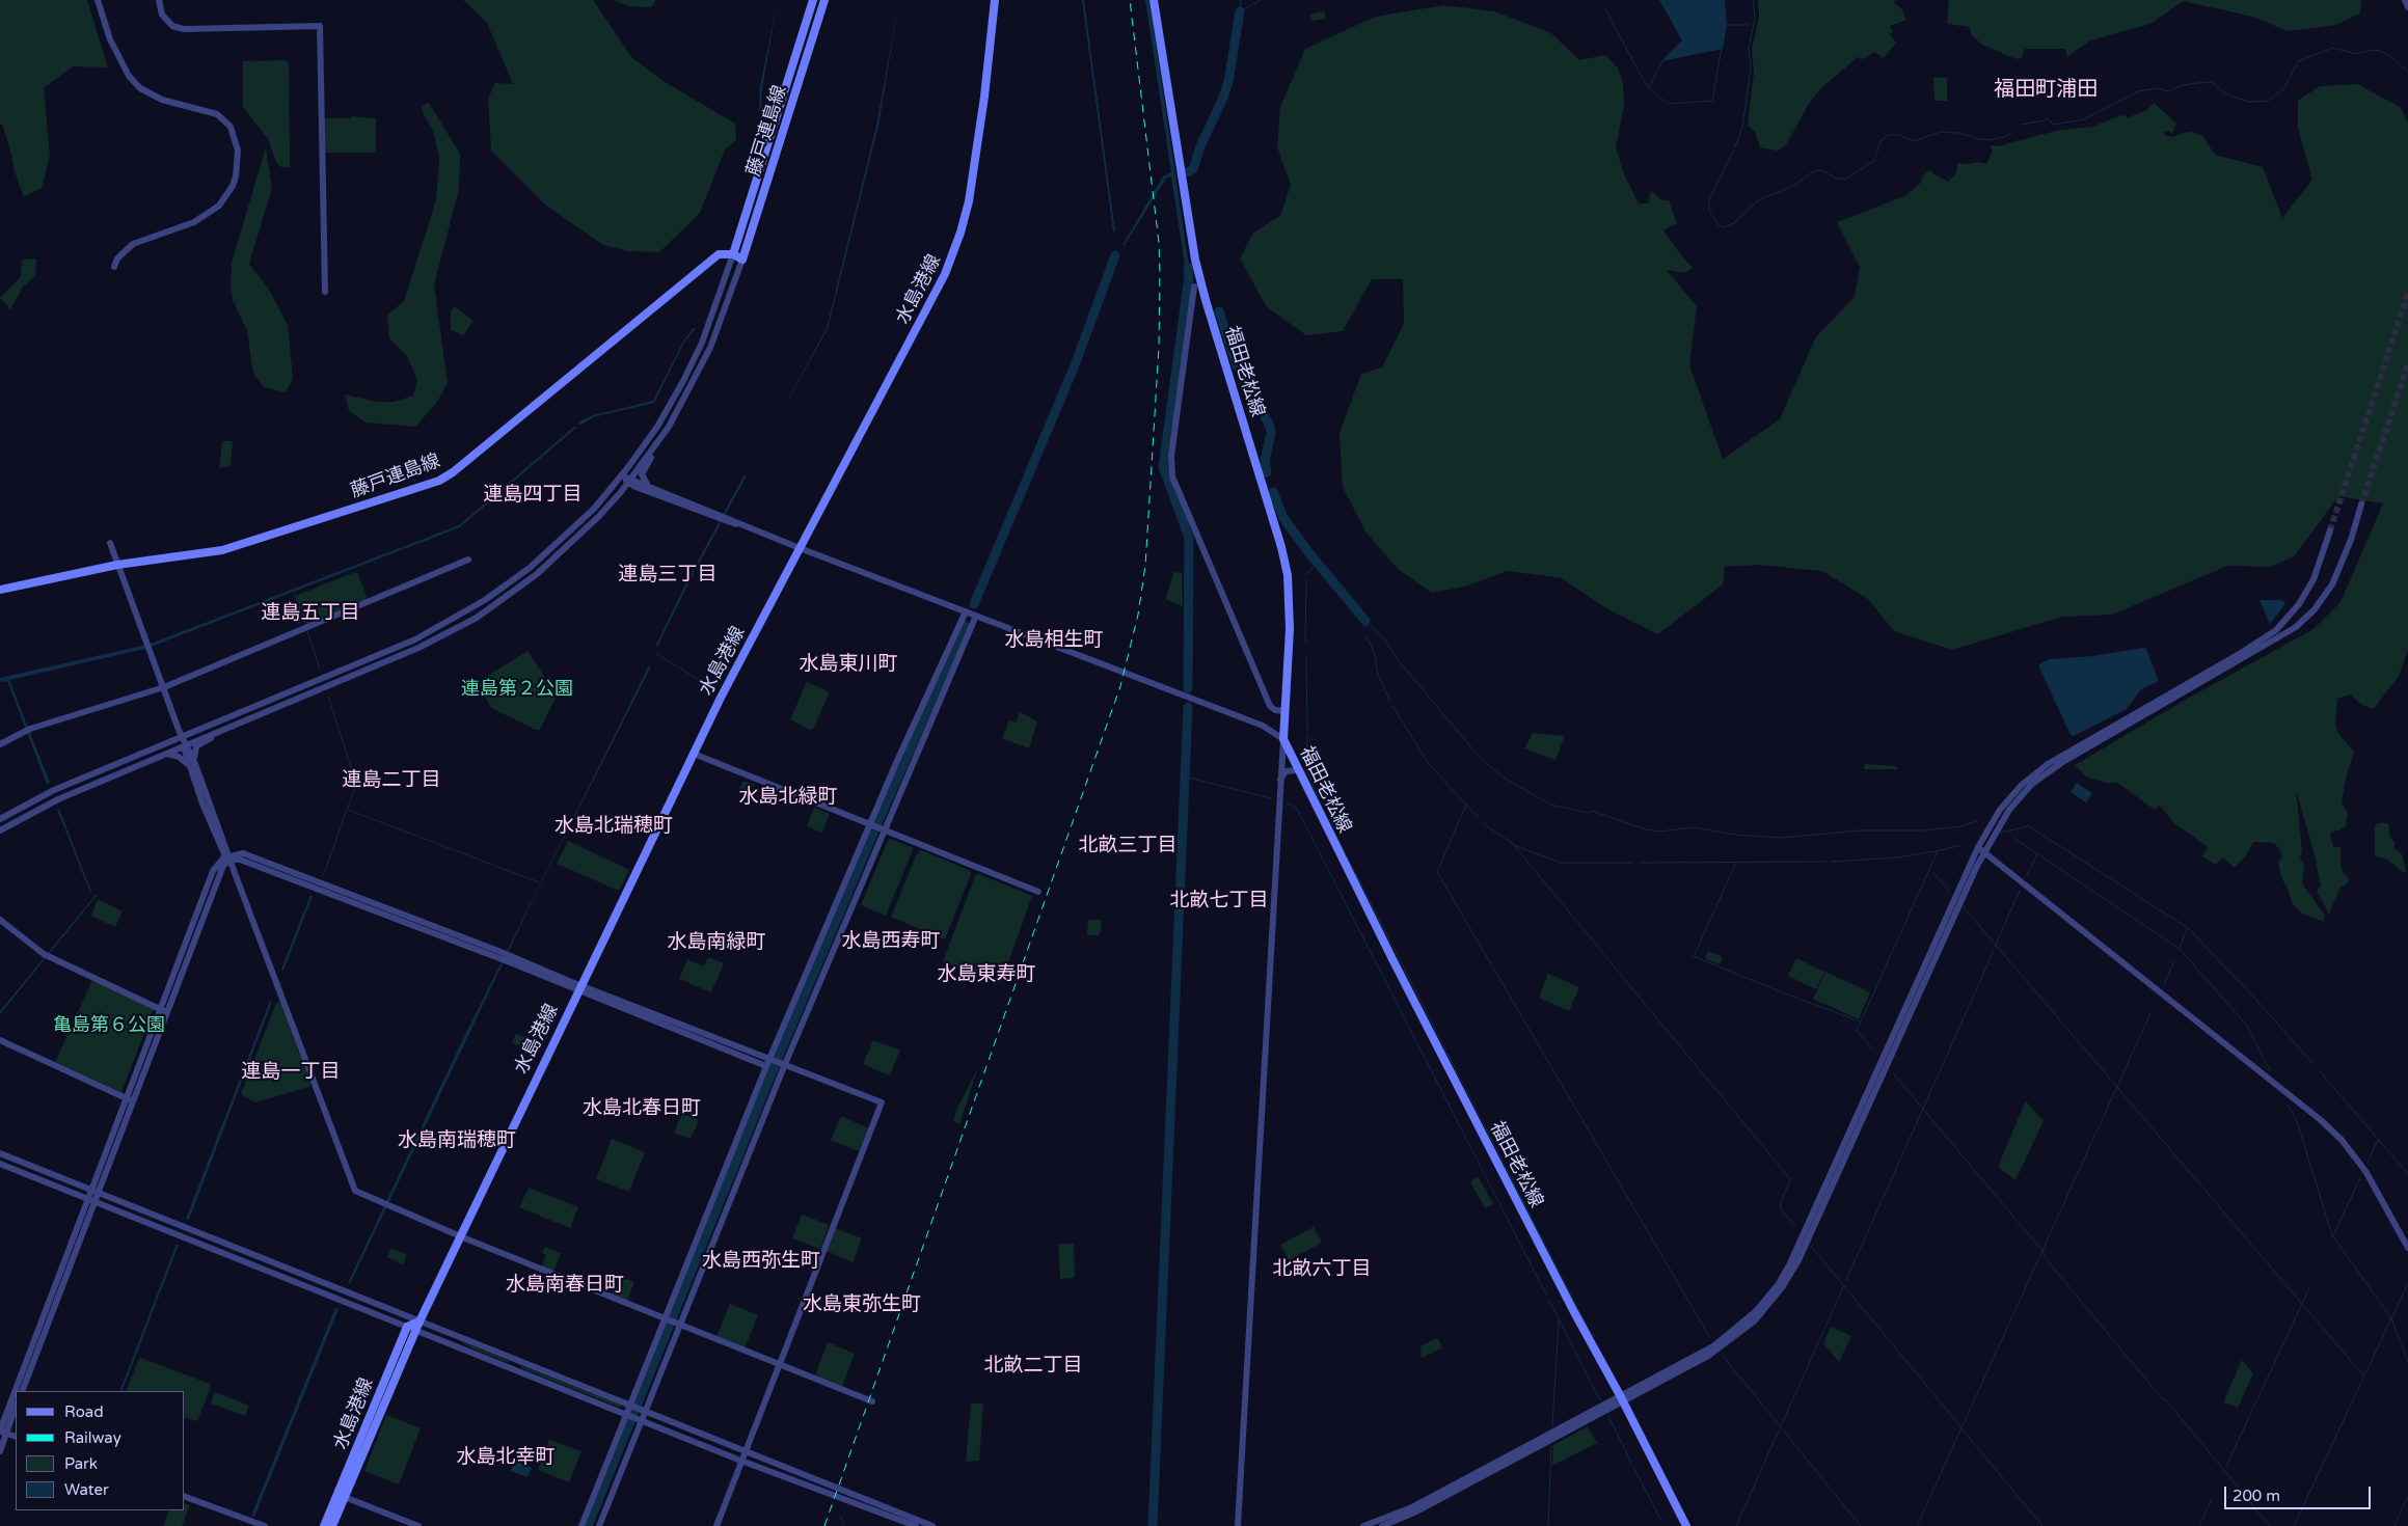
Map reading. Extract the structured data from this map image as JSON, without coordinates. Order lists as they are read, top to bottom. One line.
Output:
{"streets":{"main road":["藤戸連島線","水島港線","福田老松線"]},"districts":["福田町浦田","連島四丁目","連島三丁目","連島五丁目","水島相生町","水島東川町","連島二丁目","水島北緑町","水島北瑞穂町","北畝三丁目","北畝七丁目","水島西寿町","水島南緑町","水島東寿町","連島一丁目","水島北春日町","水島南瑞穂町","水島西弥生町","北畝六丁目","水島南春日町","水島東弥生町","北畝二丁目","水島北幸町"],"parks":["連島第２公園","亀島第６公園"],"legend":["Road","Railway","Park","Water"],"scale_bar":"200 m"}
